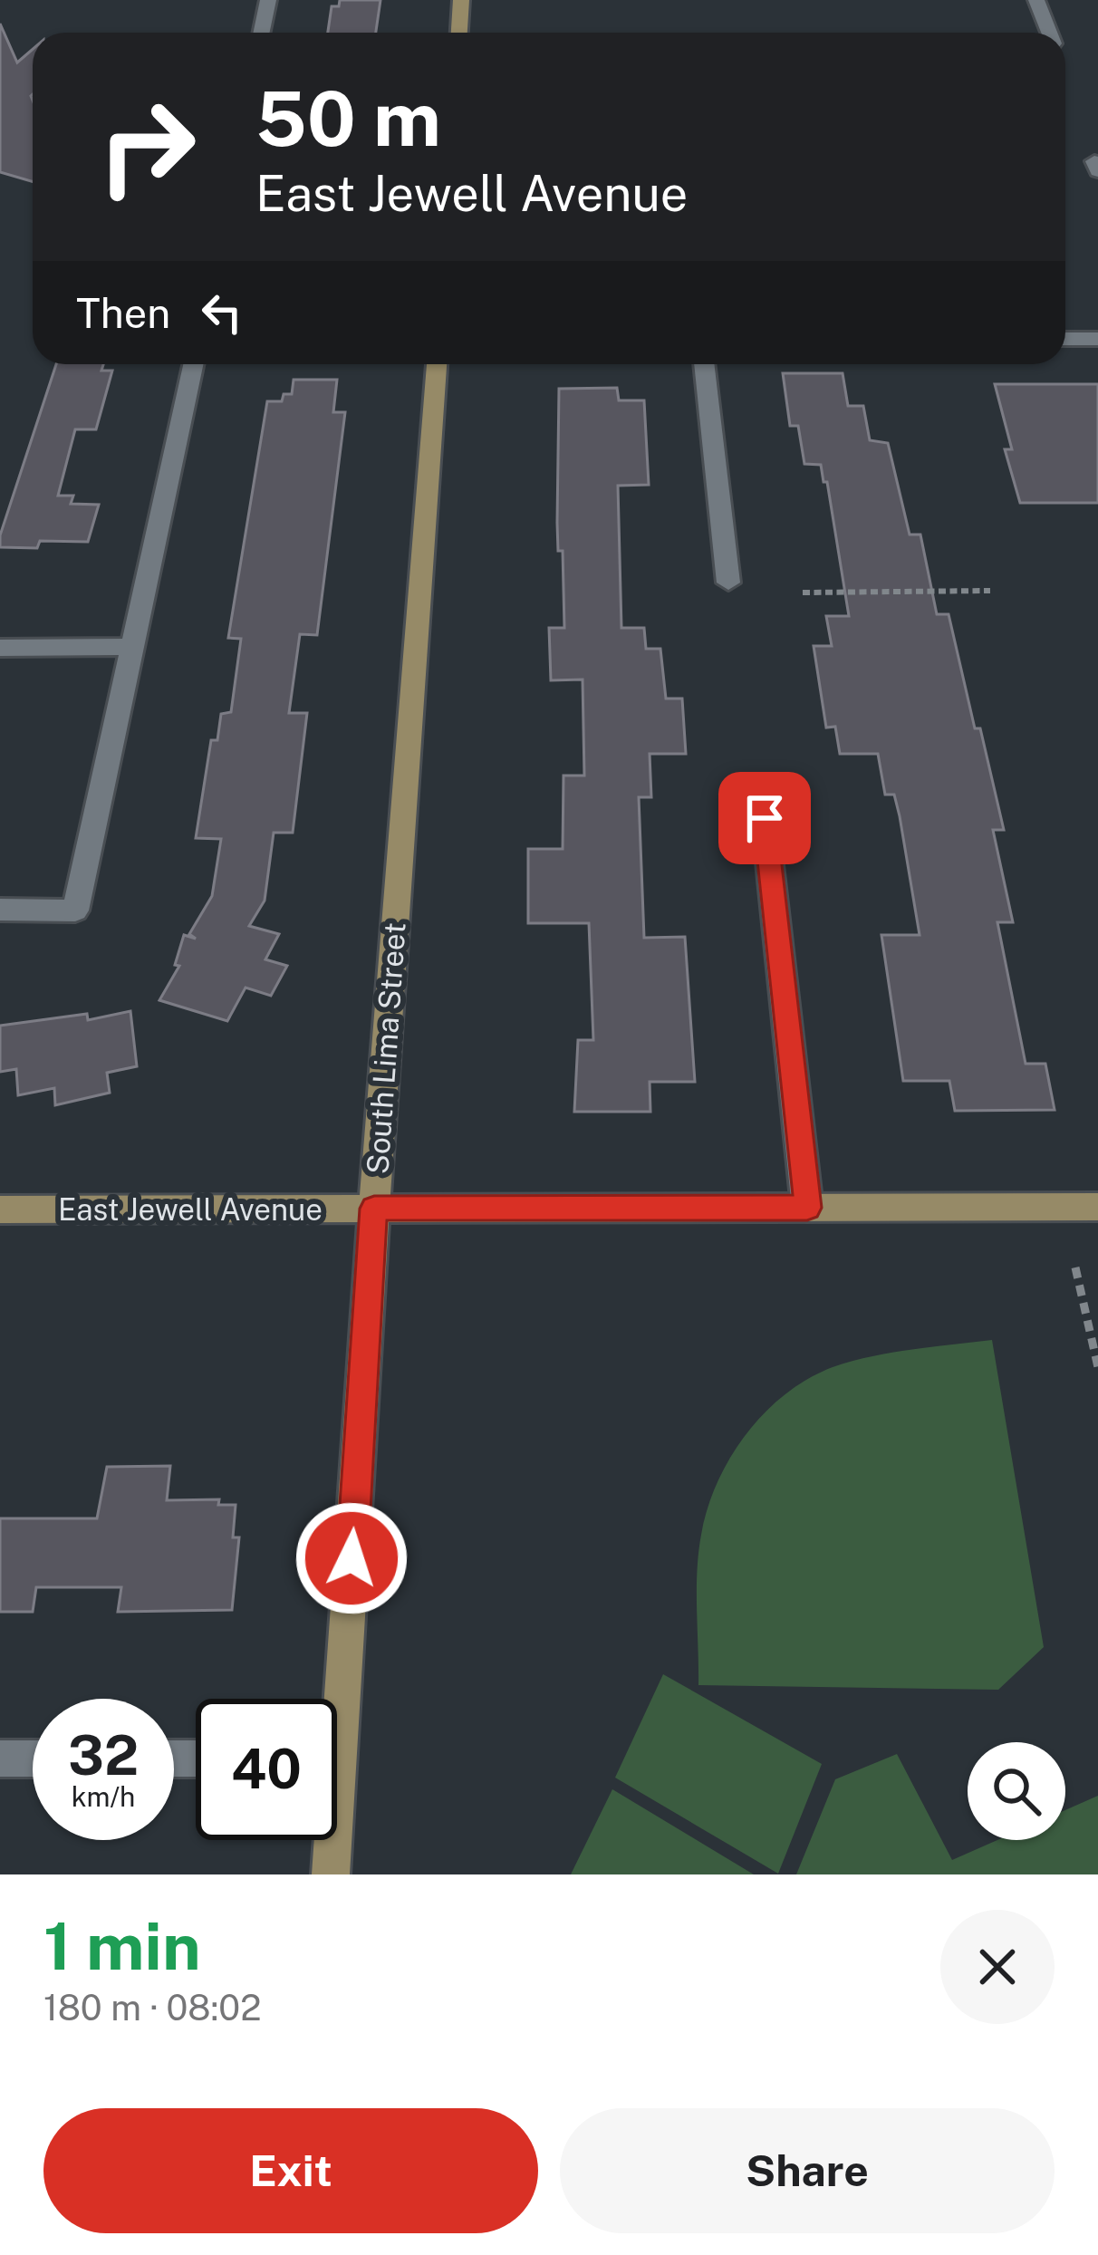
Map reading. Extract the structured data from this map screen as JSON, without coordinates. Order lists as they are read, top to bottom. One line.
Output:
{"streets":{"street":["South Lima Street","East Jewell Avenue"]},"crossings":[["South Lima Street","East Jewell Avenue"]],"page":{"turn":["50 m","East Jewell Avenue"],"then":"Then","speed":"32 km/h","limit":"40","heading":["1 min","180 m · 08:02"],"buttons":["Exit","Share"]}}
